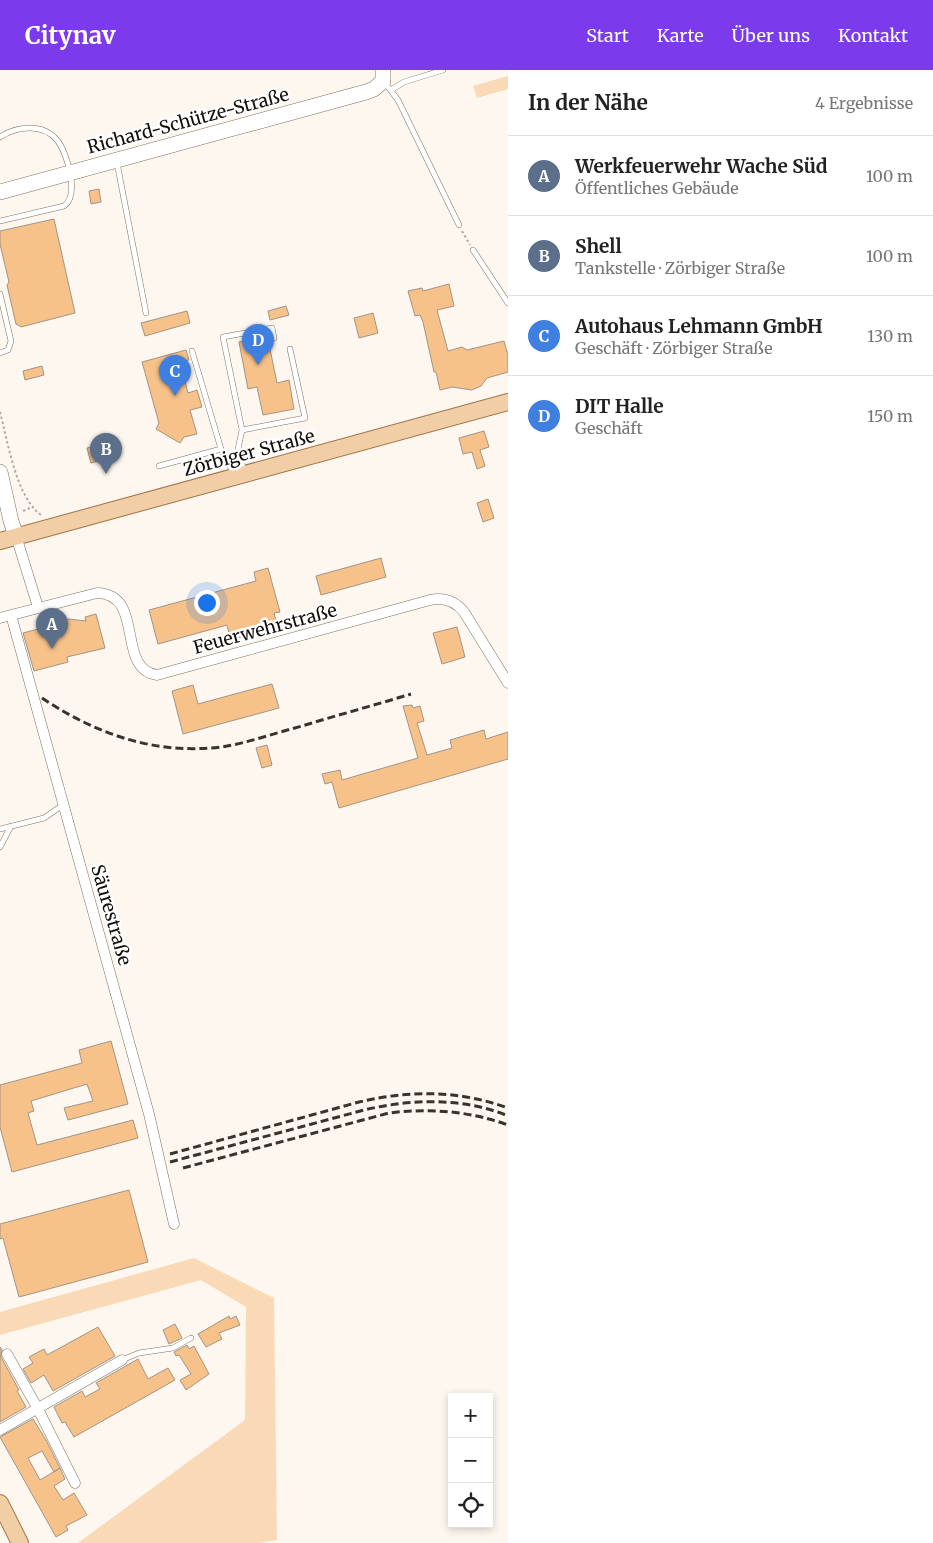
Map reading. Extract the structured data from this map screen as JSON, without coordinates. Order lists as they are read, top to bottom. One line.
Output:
{"streets":{"main road":["Zörbiger Straße"],"street":["Richard-Schütze-Straße","Feuerwehrstraße","Säurestraße"]},"page":{"header":"Citynav","nav":["Start","Karte","Über uns","Kontakt"],"heading":["In der Nähe","4 Ergebnisse"],"list":[{"mark":"A","name":"Werkfeuerwehr Wache Süd","note":"Öffentliches Gebäude","value":"100 m"},{"mark":"B","name":"Shell","note":"Tankstelle · Zörbiger Straße","value":"100 m"},{"mark":"C","name":"Autohaus Lehmann GmbH","note":"Geschäft · Zörbiger Straße","value":"130 m"},{"mark":"D","name":"DIT Halle","note":"Geschäft","value":"150 m"}],"pins":["D","C","B","A"],"map_buttons":["+","−"]}}
